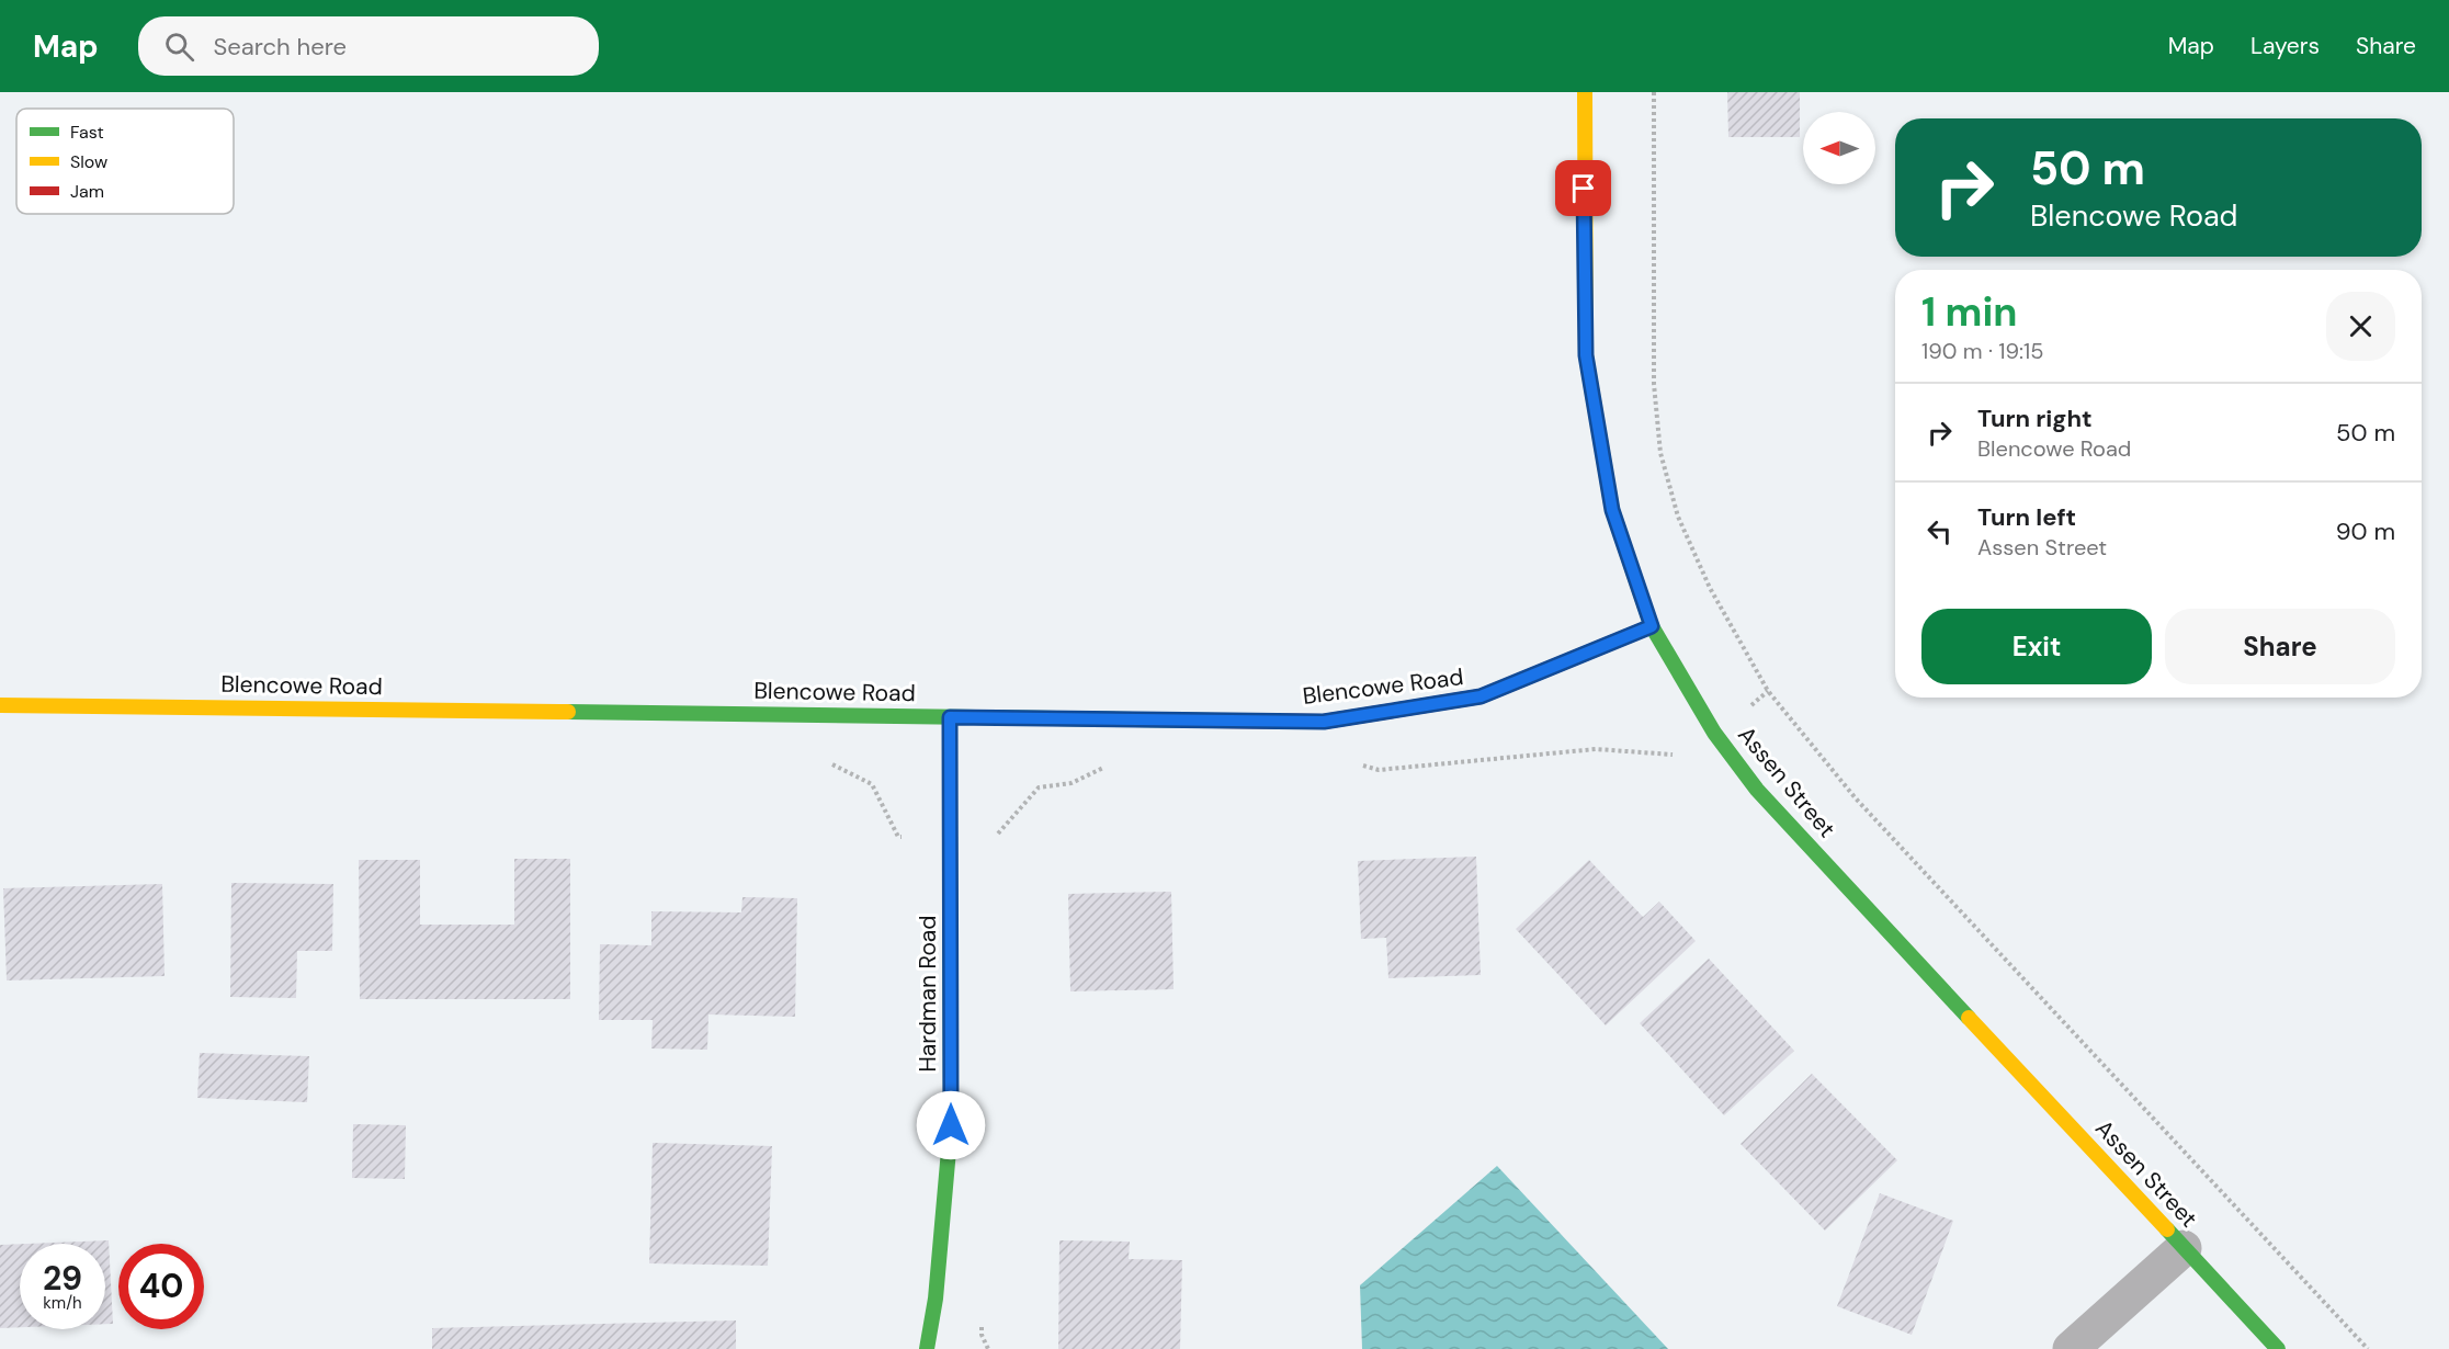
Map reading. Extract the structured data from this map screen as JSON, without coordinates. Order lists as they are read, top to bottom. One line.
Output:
{"streets":{"street":["Blencowe Road","Assen Street","Hardman Road"]},"crossings":[["Blencowe Road","Assen Street"],["Blencowe Road","Hardman Road"]],"legend":["Fast","Slow","Jam"],"north":"left","page":{"header":"Map","search":"Search here","nav":["Map","Layers","Share"],"turn":["50 m","Blencowe Road"],"heading":["1 min","190 m · 19:15"],"list":[{"name":"Turn right","note":"Blencowe Road","value":"50 m"},{"name":"Turn left","note":"Assen Street","value":"90 m"}],"buttons":["Exit","Share"],"speed":"29 km/h","limit":"40"}}
